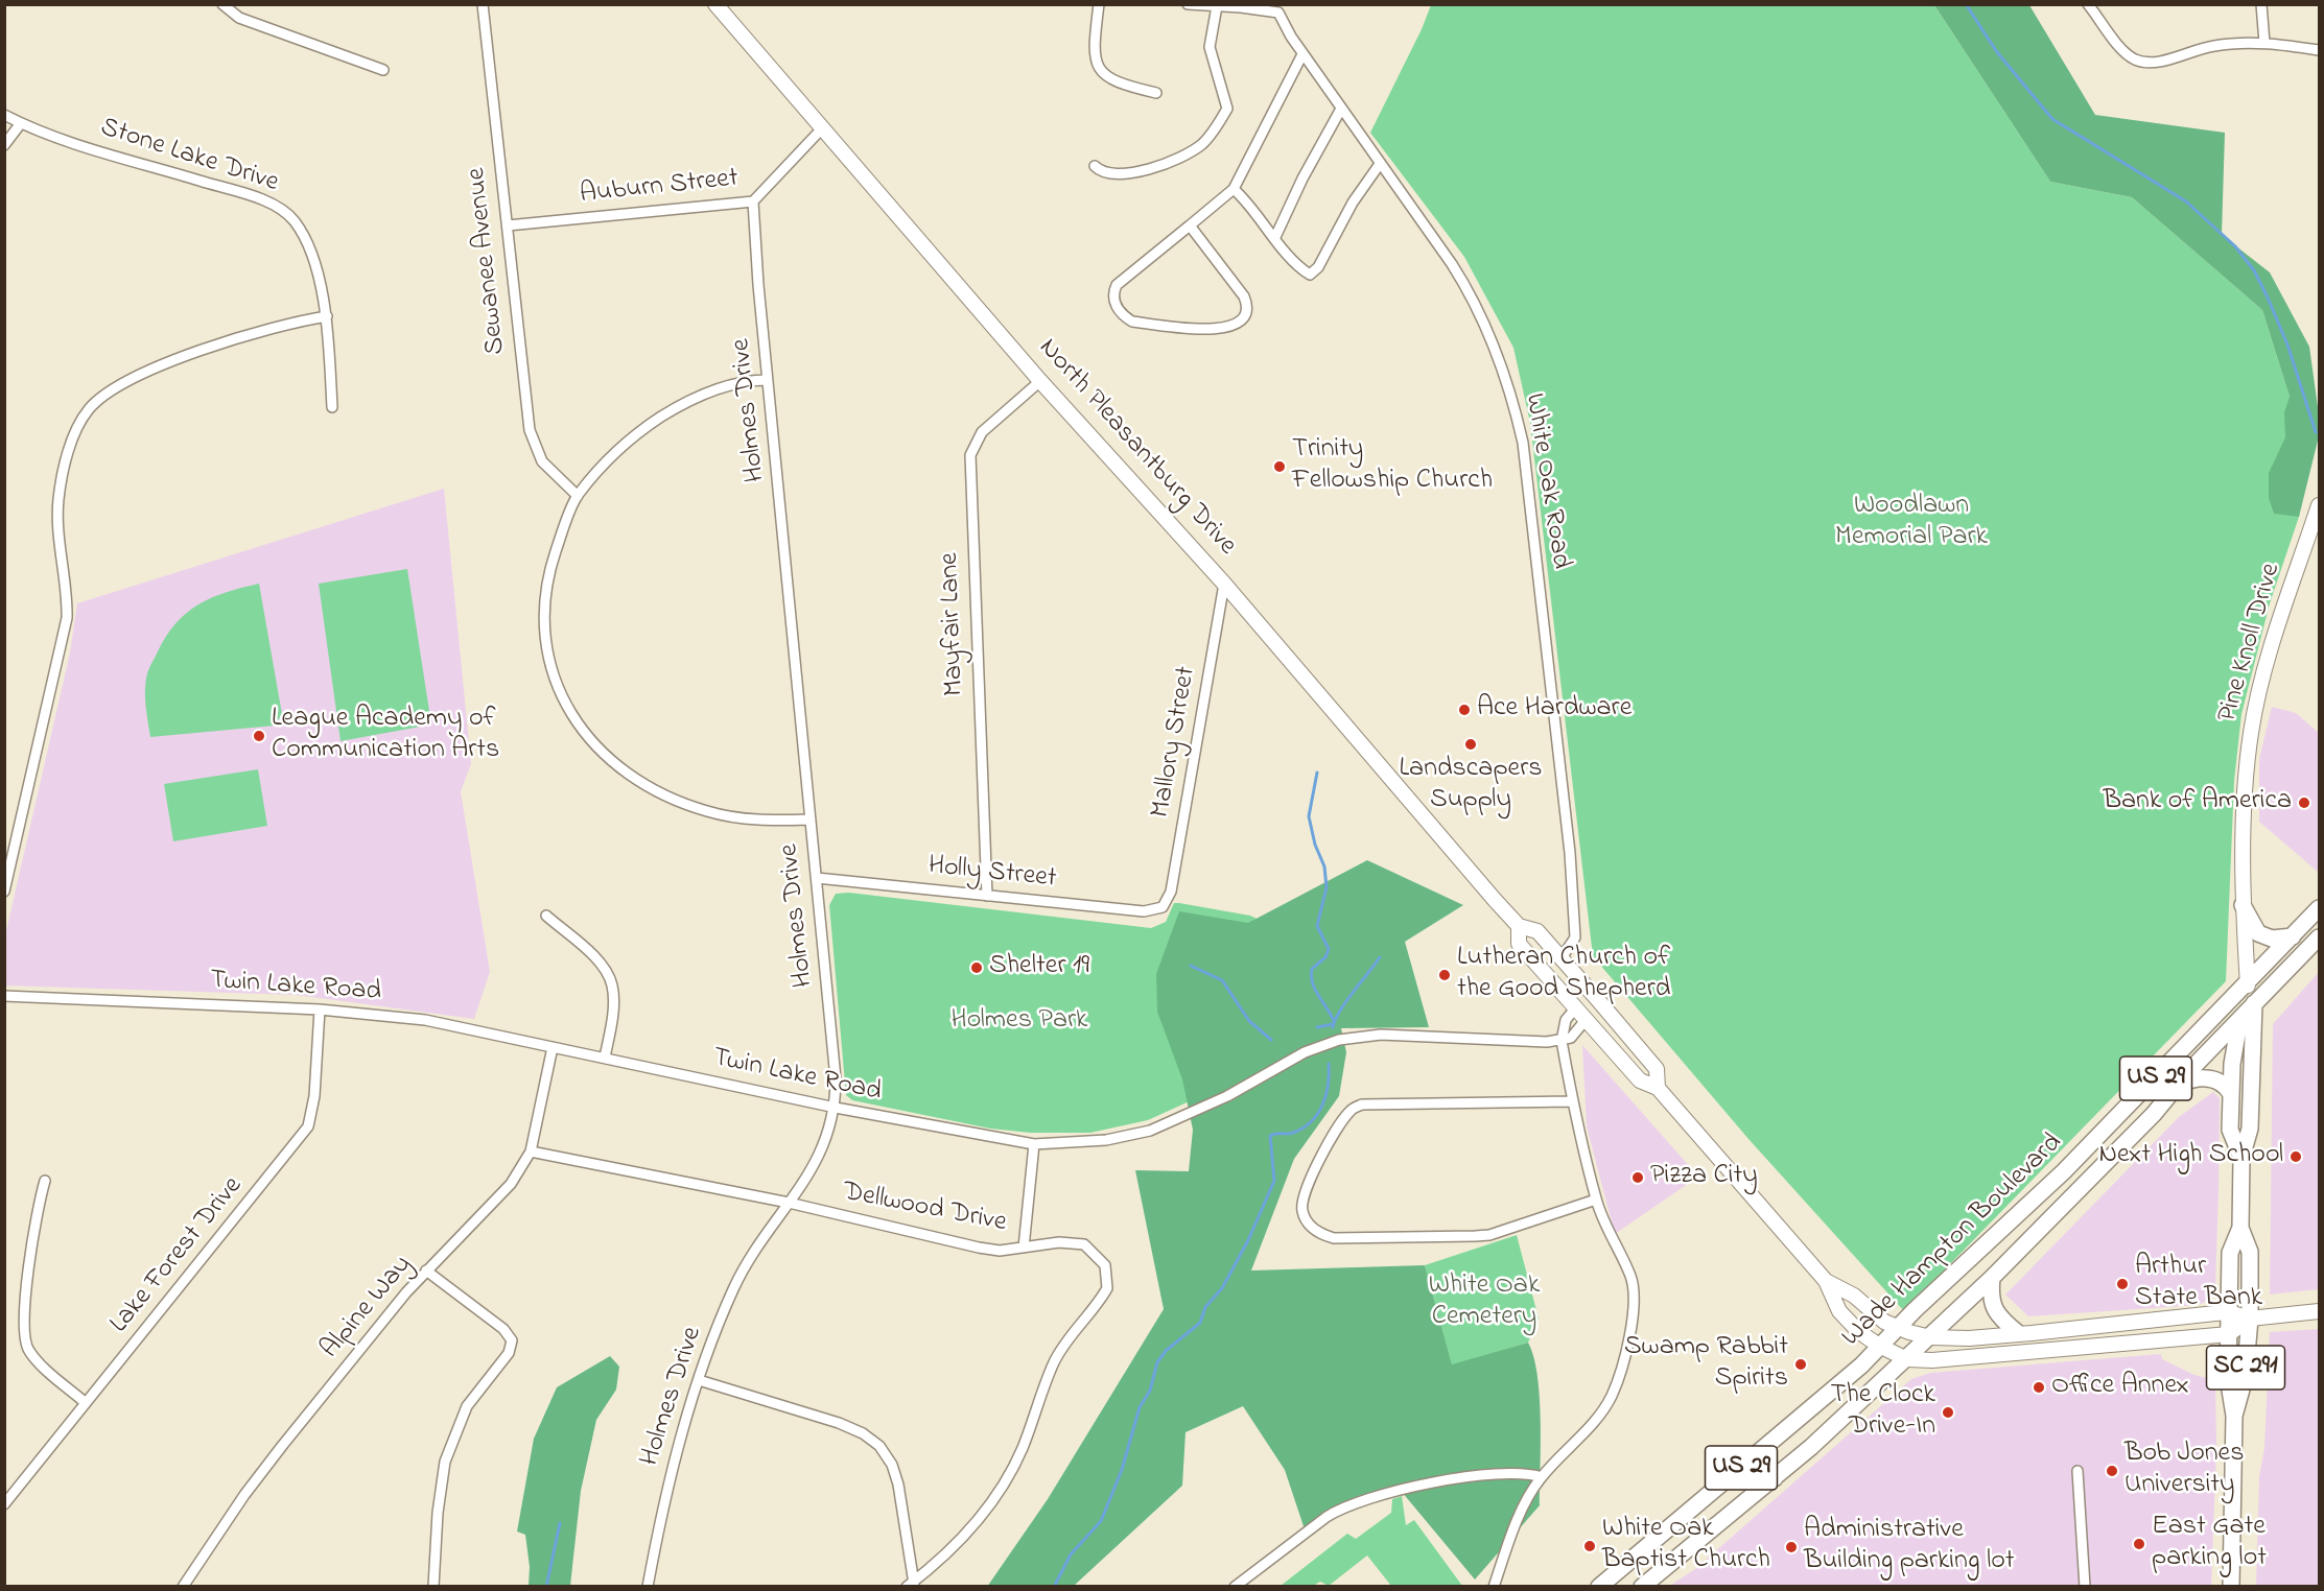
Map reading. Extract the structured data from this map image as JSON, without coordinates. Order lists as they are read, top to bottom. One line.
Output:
{"streets":{"main road":["North Pleasantburg Drive","Pine Knoll Drive","US 29","Wade Hampton Boulevard","SC 291"],"street":["Stone Lake Drive","Auburn Street","Sewanee Avenue","Holmes Drive","White Oak Road","Mayfair Lane","Mallory Street","Holly Street","Twin Lake Road","Dellwood Drive","Lake Forest Drive","Alpine Way"]},"crossings":[["Auburn Street","Sewanee Avenue"],["Auburn Street","Holmes Drive"],["Auburn Street","North Pleasantburg Drive"],["Holmes Drive","Holly Street"],["Holmes Drive","Twin Lake Road"],["Holmes Drive","Dellwood Drive"],["North Pleasantburg Drive","White Oak Road"],["North Pleasantburg Drive","Mayfair Lane"],["North Pleasantburg Drive","Pine Knoll Drive"],["North Pleasantburg Drive","Mallory Street"],["North Pleasantburg Drive","Wade Hampton Boulevard"],["North Pleasantburg Drive","SC 291"],["Mayfair Lane","Holly Street"],["Pine Knoll Drive","Wade Hampton Boulevard"],["Pine Knoll Drive","SC 291"],["Mallory Street","Holly Street"],["Twin Lake Road","Lake Forest Drive"],["Twin Lake Road","Alpine Way"],["Dellwood Drive","Alpine Way"]],"parks":["Woodlawn Memorial Park","Holmes Park","White Oak Cemetery"],"places":["Trinity Fellowship Church","Ace Hardware","League Academy of Communication Arts","Landscapers Supply","Bank of America","Shelter 19","Lutheran Church of the Good Shepherd","Next High School","Pizza City","Arthur State Bank","Swamp Rabbit Spirits","Office Annex","The Clock Drive-In","Bob Jones University","East Gate parking lot","White Oak Baptist Church","Administrative Building parking lot"]}
